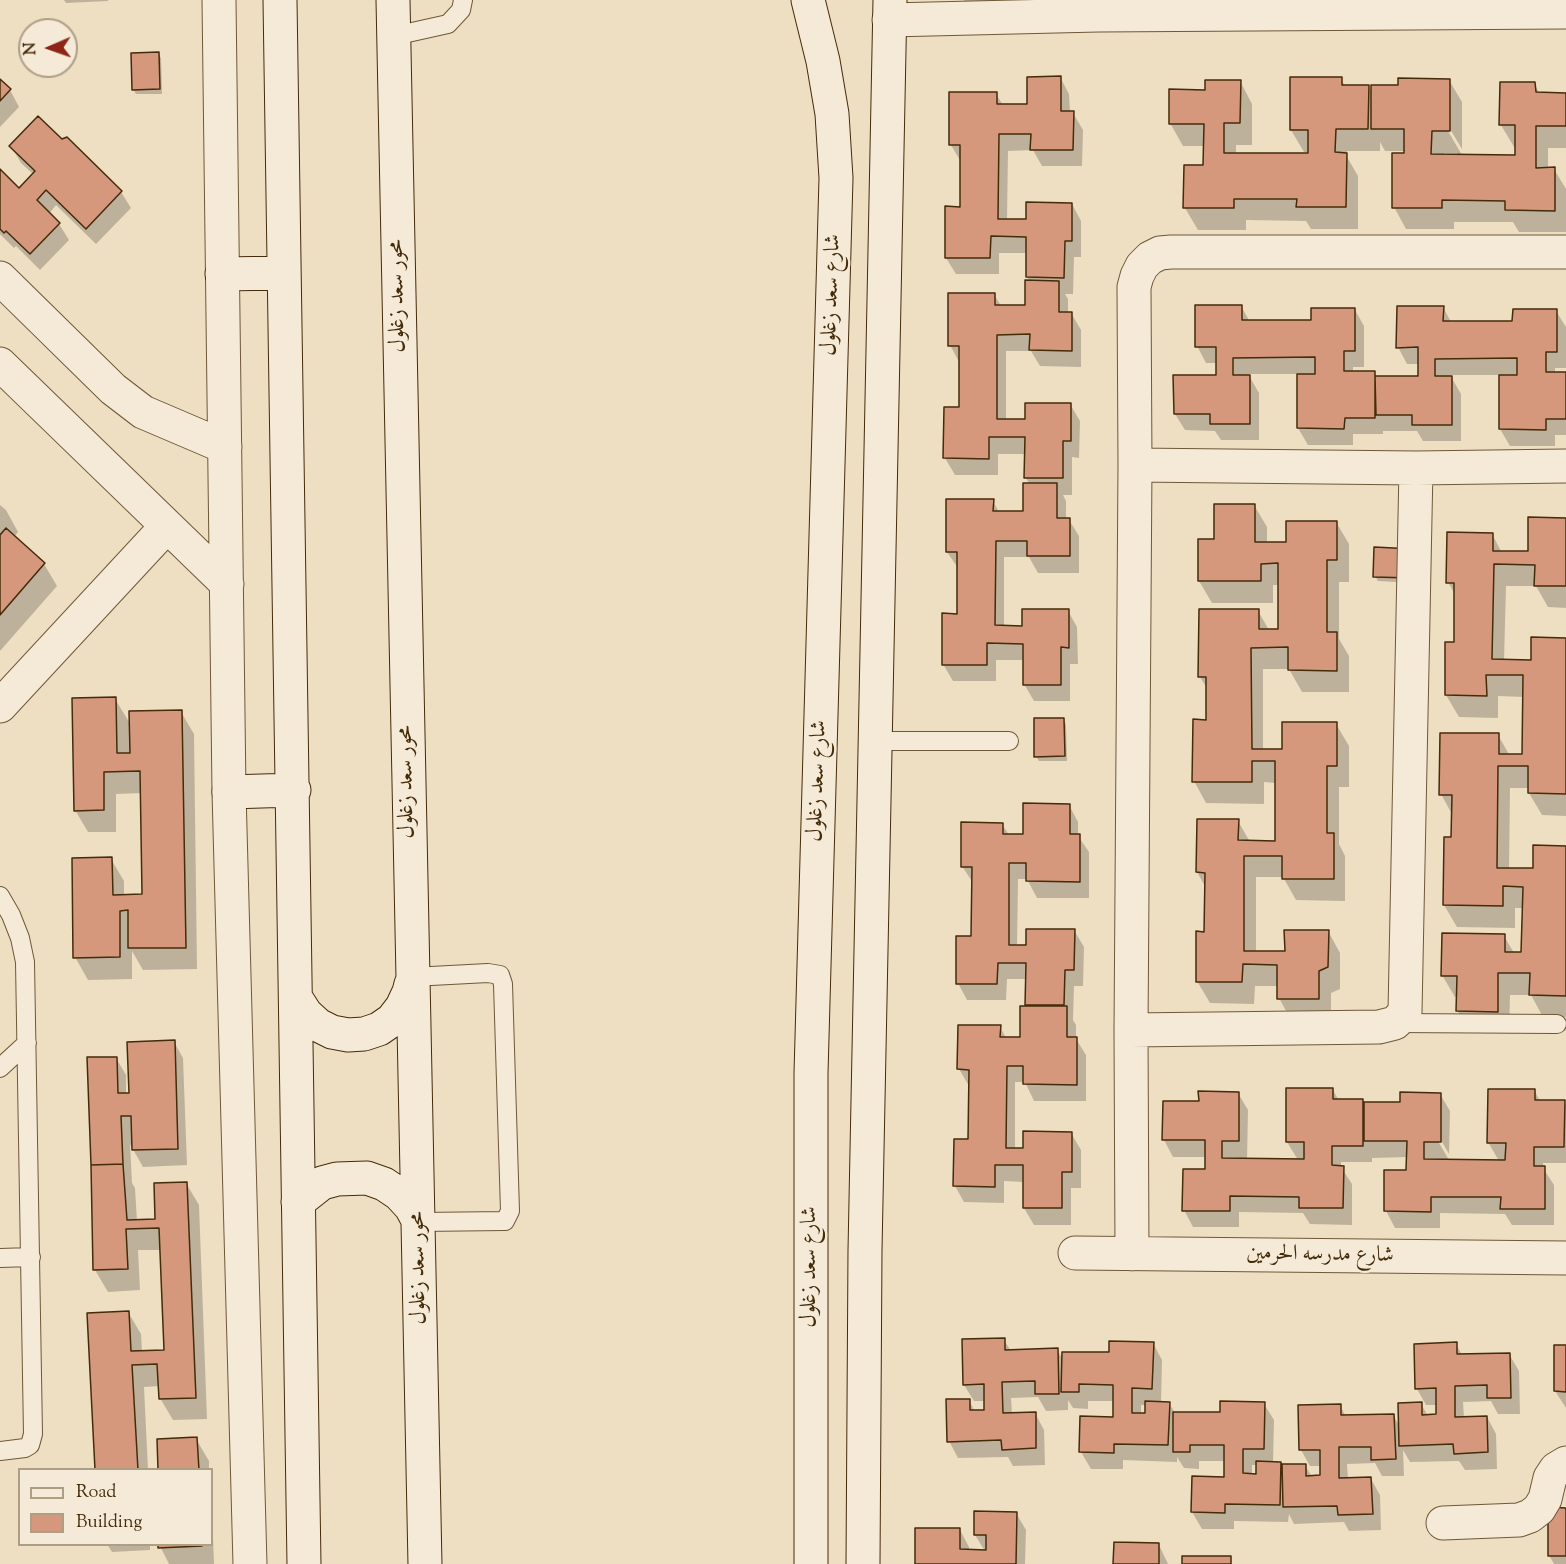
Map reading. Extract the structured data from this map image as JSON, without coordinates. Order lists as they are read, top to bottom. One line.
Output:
{"streets":{"street":["شارع سعد زغلول","محور سعد زغلول","شارع مدرسه الحرمين"]},"legend":["Road","Building"],"north":"left"}
